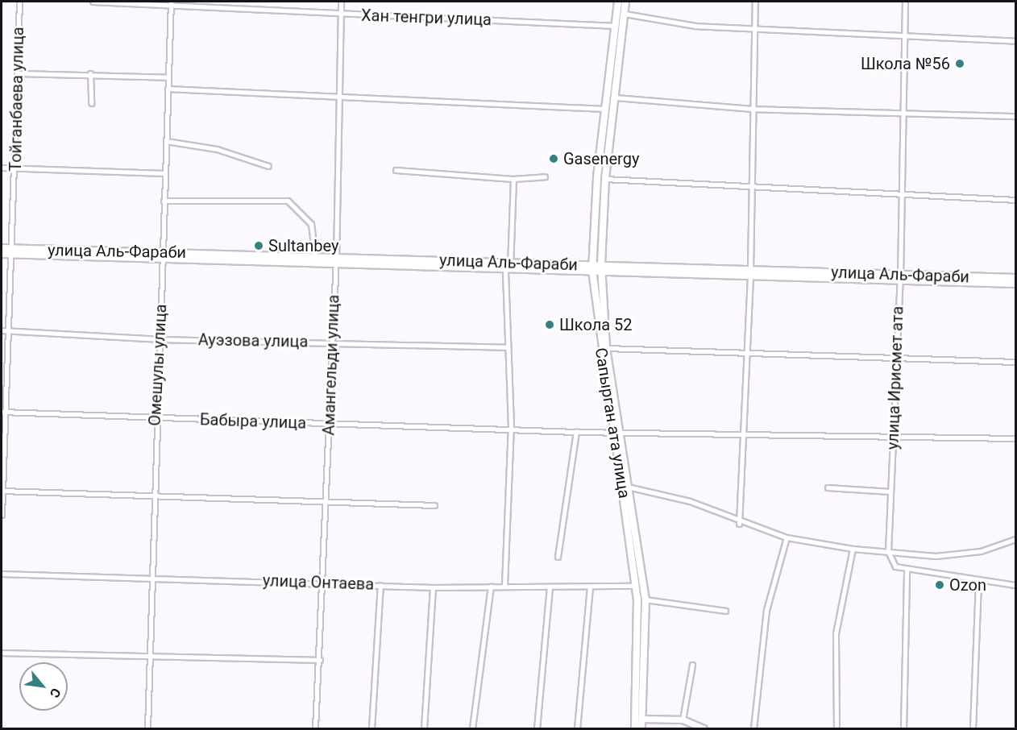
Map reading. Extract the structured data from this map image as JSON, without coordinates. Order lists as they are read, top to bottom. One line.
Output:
{"streets":{"main road":["улица Аль-Фараби","Сапырган ата улица"],"street":["Хан тенгри улица","Тойганбаева улица","Ауэзова улица","Омешулы улица","Амангельди улица","улица Ирисмет ата","Бабыра улица","улица Онтаева"]},"crossings":[["Хан тенгри улица","Омешулы улица"],["Хан тенгри улица","Амангельди улица"],["Хан тенгри улица","Сапырган ата улица"],["Тойганбаева улица","улица Аль-Фараби"],["Тойганбаева улица","Ауэзова улица"],["Тойганбаева улица","Бабыра улица"],["улица Аль-Фараби","Омешулы улица"],["улица Аль-Фараби","Амангельди улица"],["улица Аль-Фараби","улица Ирисмет ата"],["улица Аль-Фараби","Сапырган ата улица"],["Ауэзова улица","Омешулы улица"],["Ауэзова улица","Амангельди улица"],["Омешулы улица","Бабыра улица"],["Омешулы улица","улица Онтаева"],["Амангельди улица","Бабыра улица"],["Амангельди улица","улица Онтаева"],["улица Ирисмет ата","Бабыра улица"],["Бабыра улица","Сапырган ата улица"],["Сапырган ата улица","улица Онтаева"]],"places":["Школа №56","Gasenergy","Sultanbey","Школа 52","Ozon"],"north":"bottom right"}
